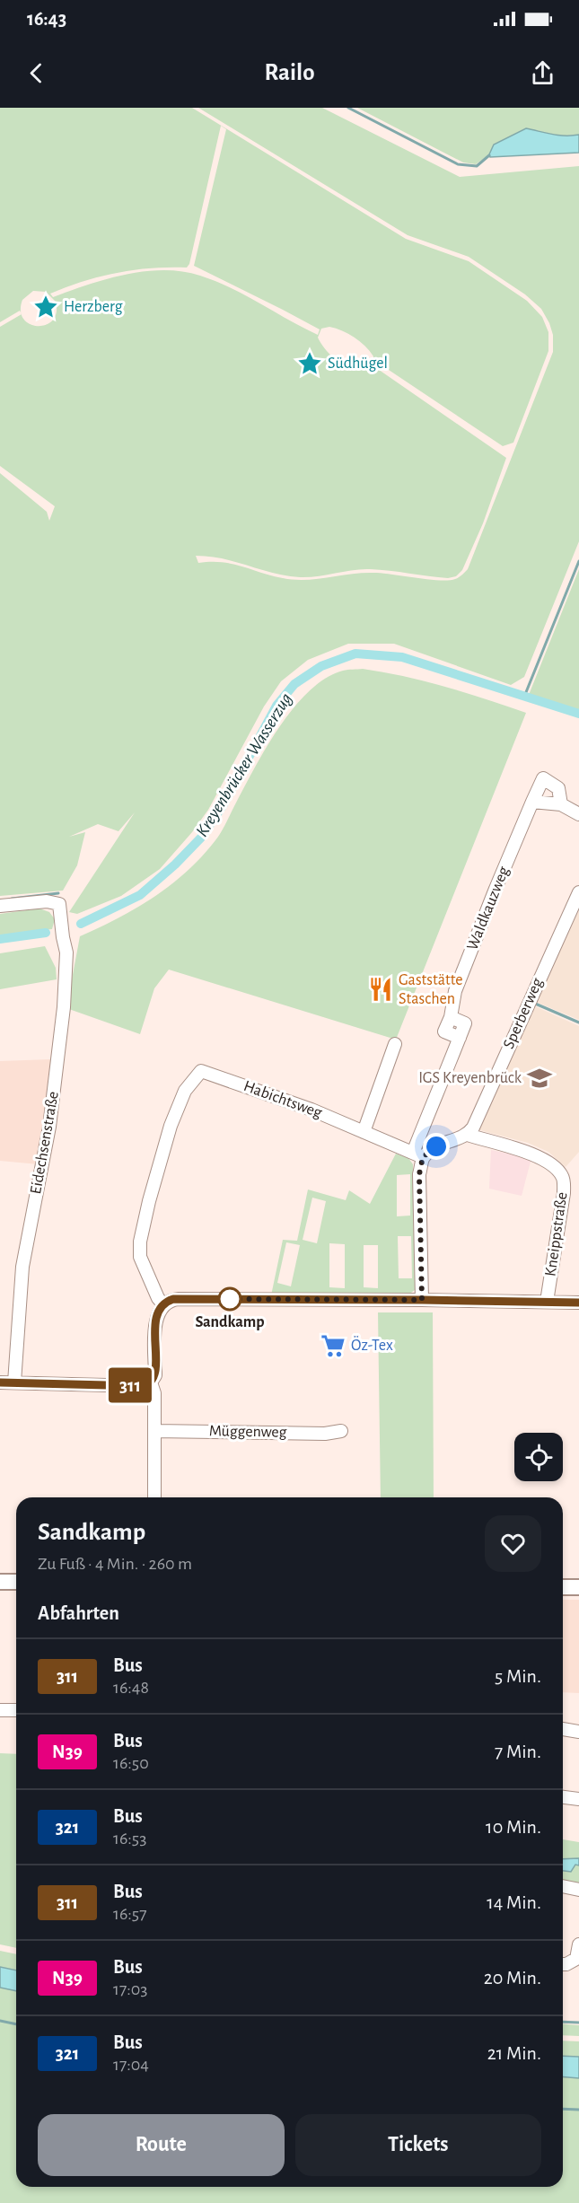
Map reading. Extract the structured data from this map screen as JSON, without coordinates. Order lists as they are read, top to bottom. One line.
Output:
{"streets":{"street":["Waldkauzweg","Sperberweg","Habichtsweg","Eidechsenstraße","Kneippstraße","Müggenweg"]},"crossings":[["Waldkauzweg","Habichtsweg"],["Sperberweg","Kneippstraße"]],"water":["Kreyenbrücker Wasserzug"],"places":{"place":["Herzberg","Südhügel"],"restaurant":["Gaststätte Staschen"],"school or university":["IGS Kreyenbrück"],"other":["Sandkamp"],"supermarket":["Öz-Tex"]},"lines":["bus line 311"],"page":{"status":"16:43","header":"Railo","on_map":"311","heading":[["Sandkamp","Zu Fuß · 4 Min. · 260 m"],"Abfahrten"],"list":[{"mark":"311","name":"Bus","note":"16:48","value":"5 Min."},{"mark":"N39","name":"Bus","note":"16:50","value":"7 Min."},{"mark":"321","name":"Bus","note":"16:53","value":"10 Min."},{"mark":"311","name":"Bus","note":"16:57","value":"14 Min."},{"mark":"N39","name":"Bus","note":"17:03","value":"20 Min."},{"mark":"321","name":"Bus","note":"17:04","value":"21 Min."}],"buttons":["Route","Tickets"]}}
